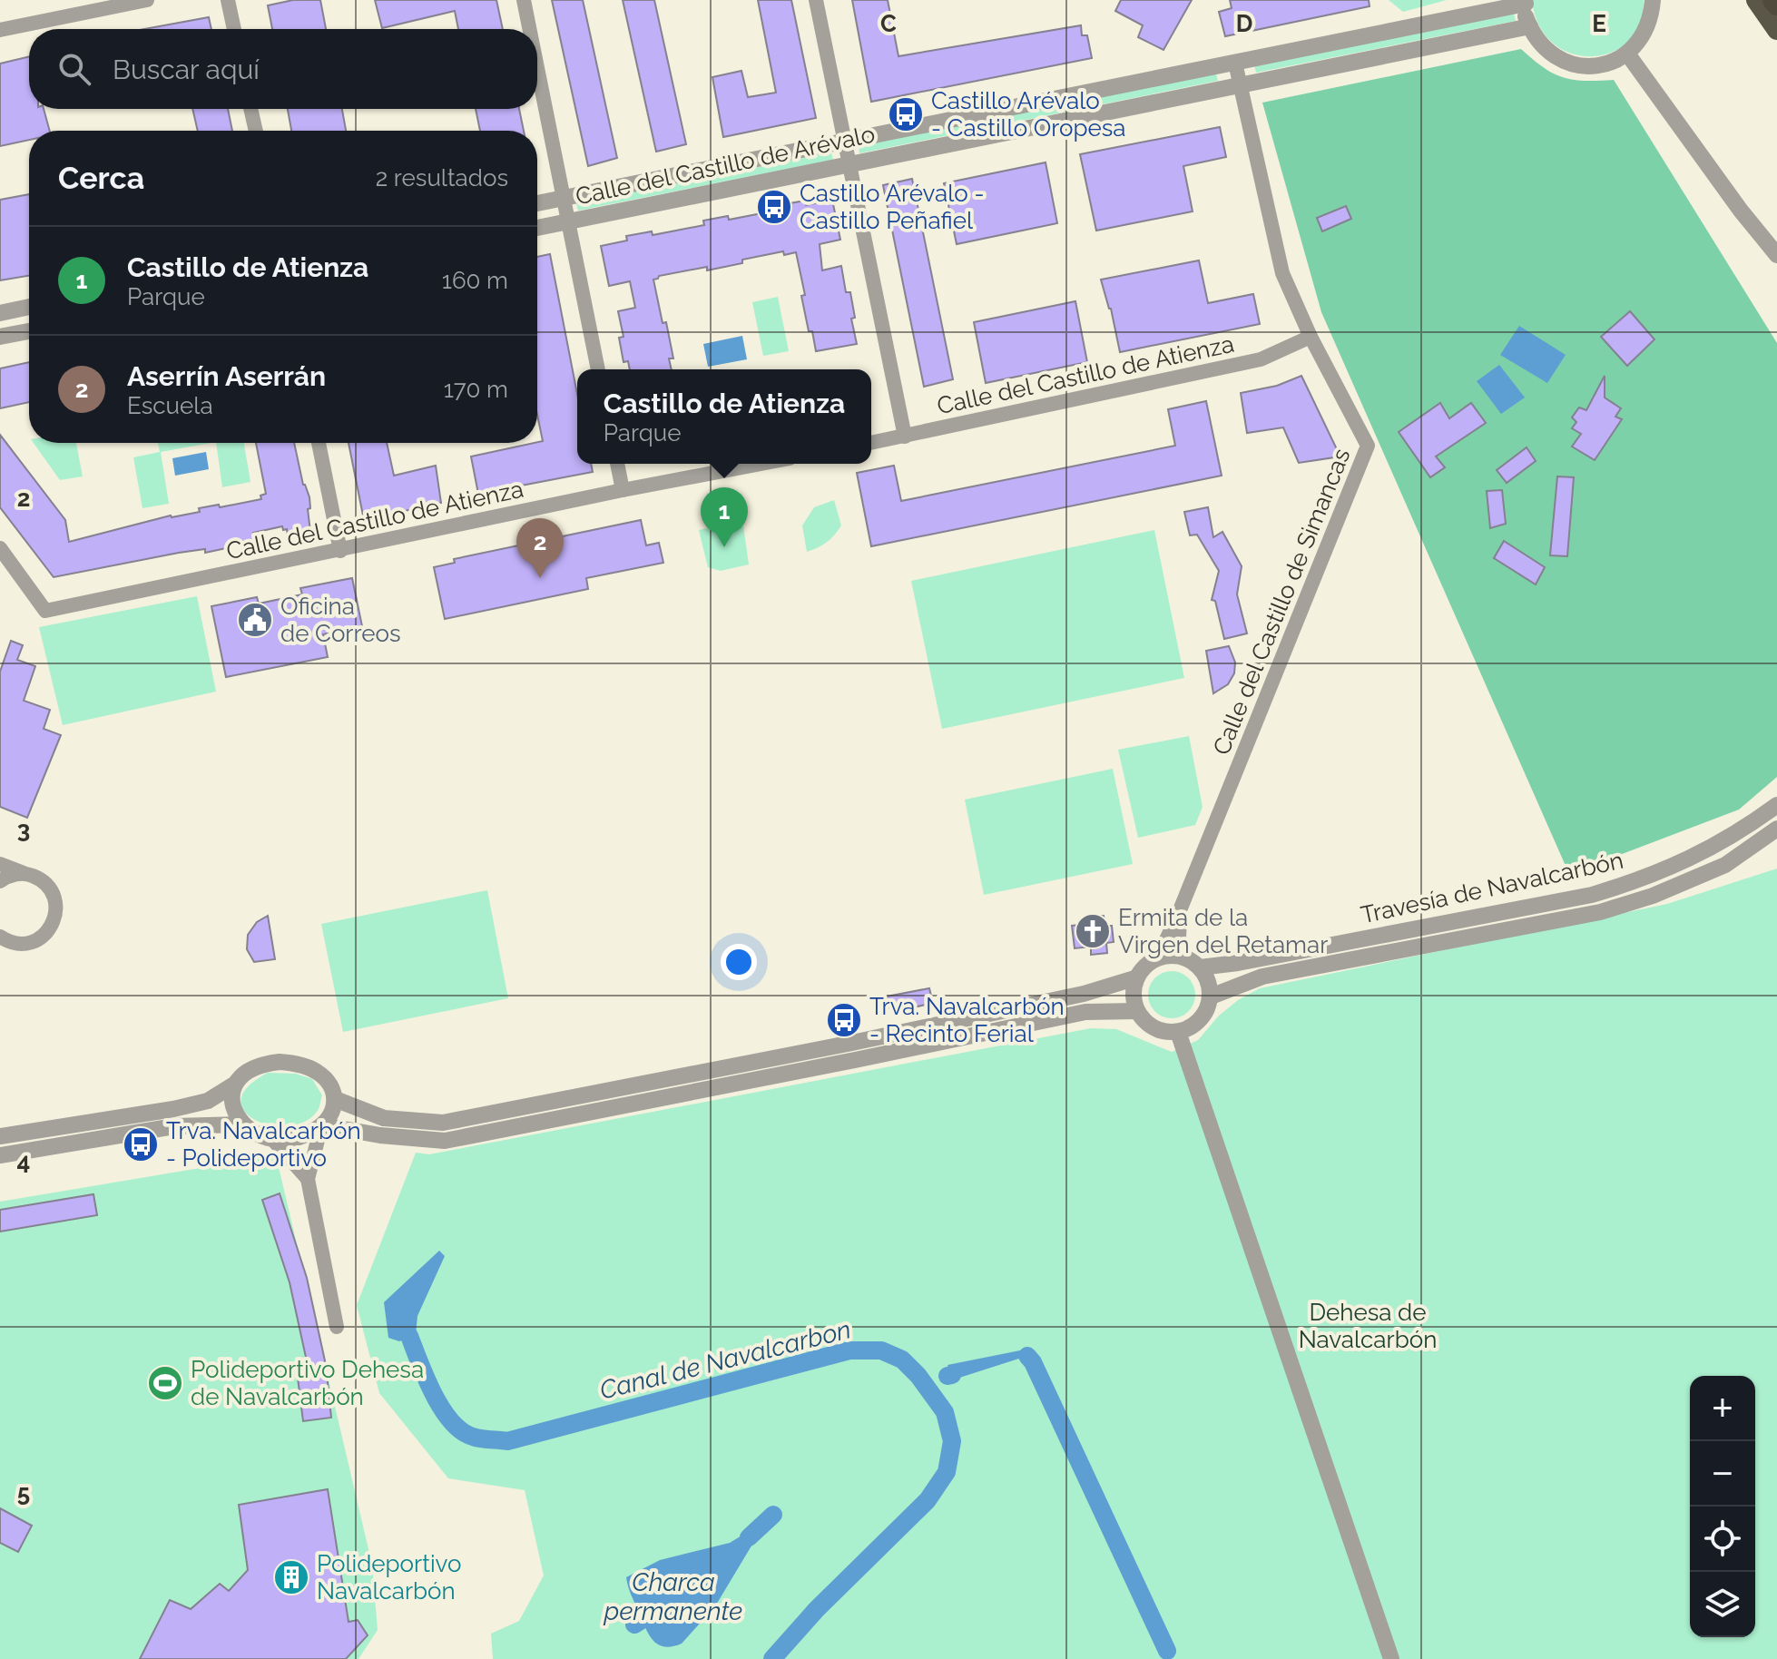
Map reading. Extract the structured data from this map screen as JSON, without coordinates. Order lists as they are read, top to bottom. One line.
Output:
{"streets":{"street":["Calle del Castillo de Arévalo","Calle del Castillo de Atienza","Calle del Castillo de Simancas","Travesía de Navalcarbón"]},"crossings":[["Calle del Castillo de Arévalo","Calle del Castillo de Simancas"],["Calle del Castillo de Atienza","Calle del Castillo de Simancas"],["Calle del Castillo de Simancas","Travesía de Navalcarbón"]],"water":["Canal de Navalcarbon","Charca permanente"],"parks":["Dehesa de Navalcarbón"],"places":{"bus stop":["Castillo Arévalo - Castillo Oropesa","Castillo Arévalo - Castillo Peñafiel","Trva. Navalcarbón - Recinto Ferial","Trva. Navalcarbón - Polideportivo"],"public building":["Oficina de Correos"],"church":["Ermita de la Virgen del Retamar"],"sports":["Polideportivo Dehesa de Navalcarbón"],"building":["Polideportivo Navalcarbón"]},"page":{"search":"Buscar aquí","heading":["Cerca","2 resultados"],"list":[{"mark":"1","name":"Castillo de Atienza","note":"Parque","value":"160 m"},{"mark":"2","name":"Aserrín Aserrán","note":"Escuela","value":"170 m"}],"popup":["Castillo de Atienza","Parque"],"pins":["1","2"],"map_buttons":["+","−"]},"grid":{"columns":["C","D","E"],"rows":["2","3","4","5"]}}
